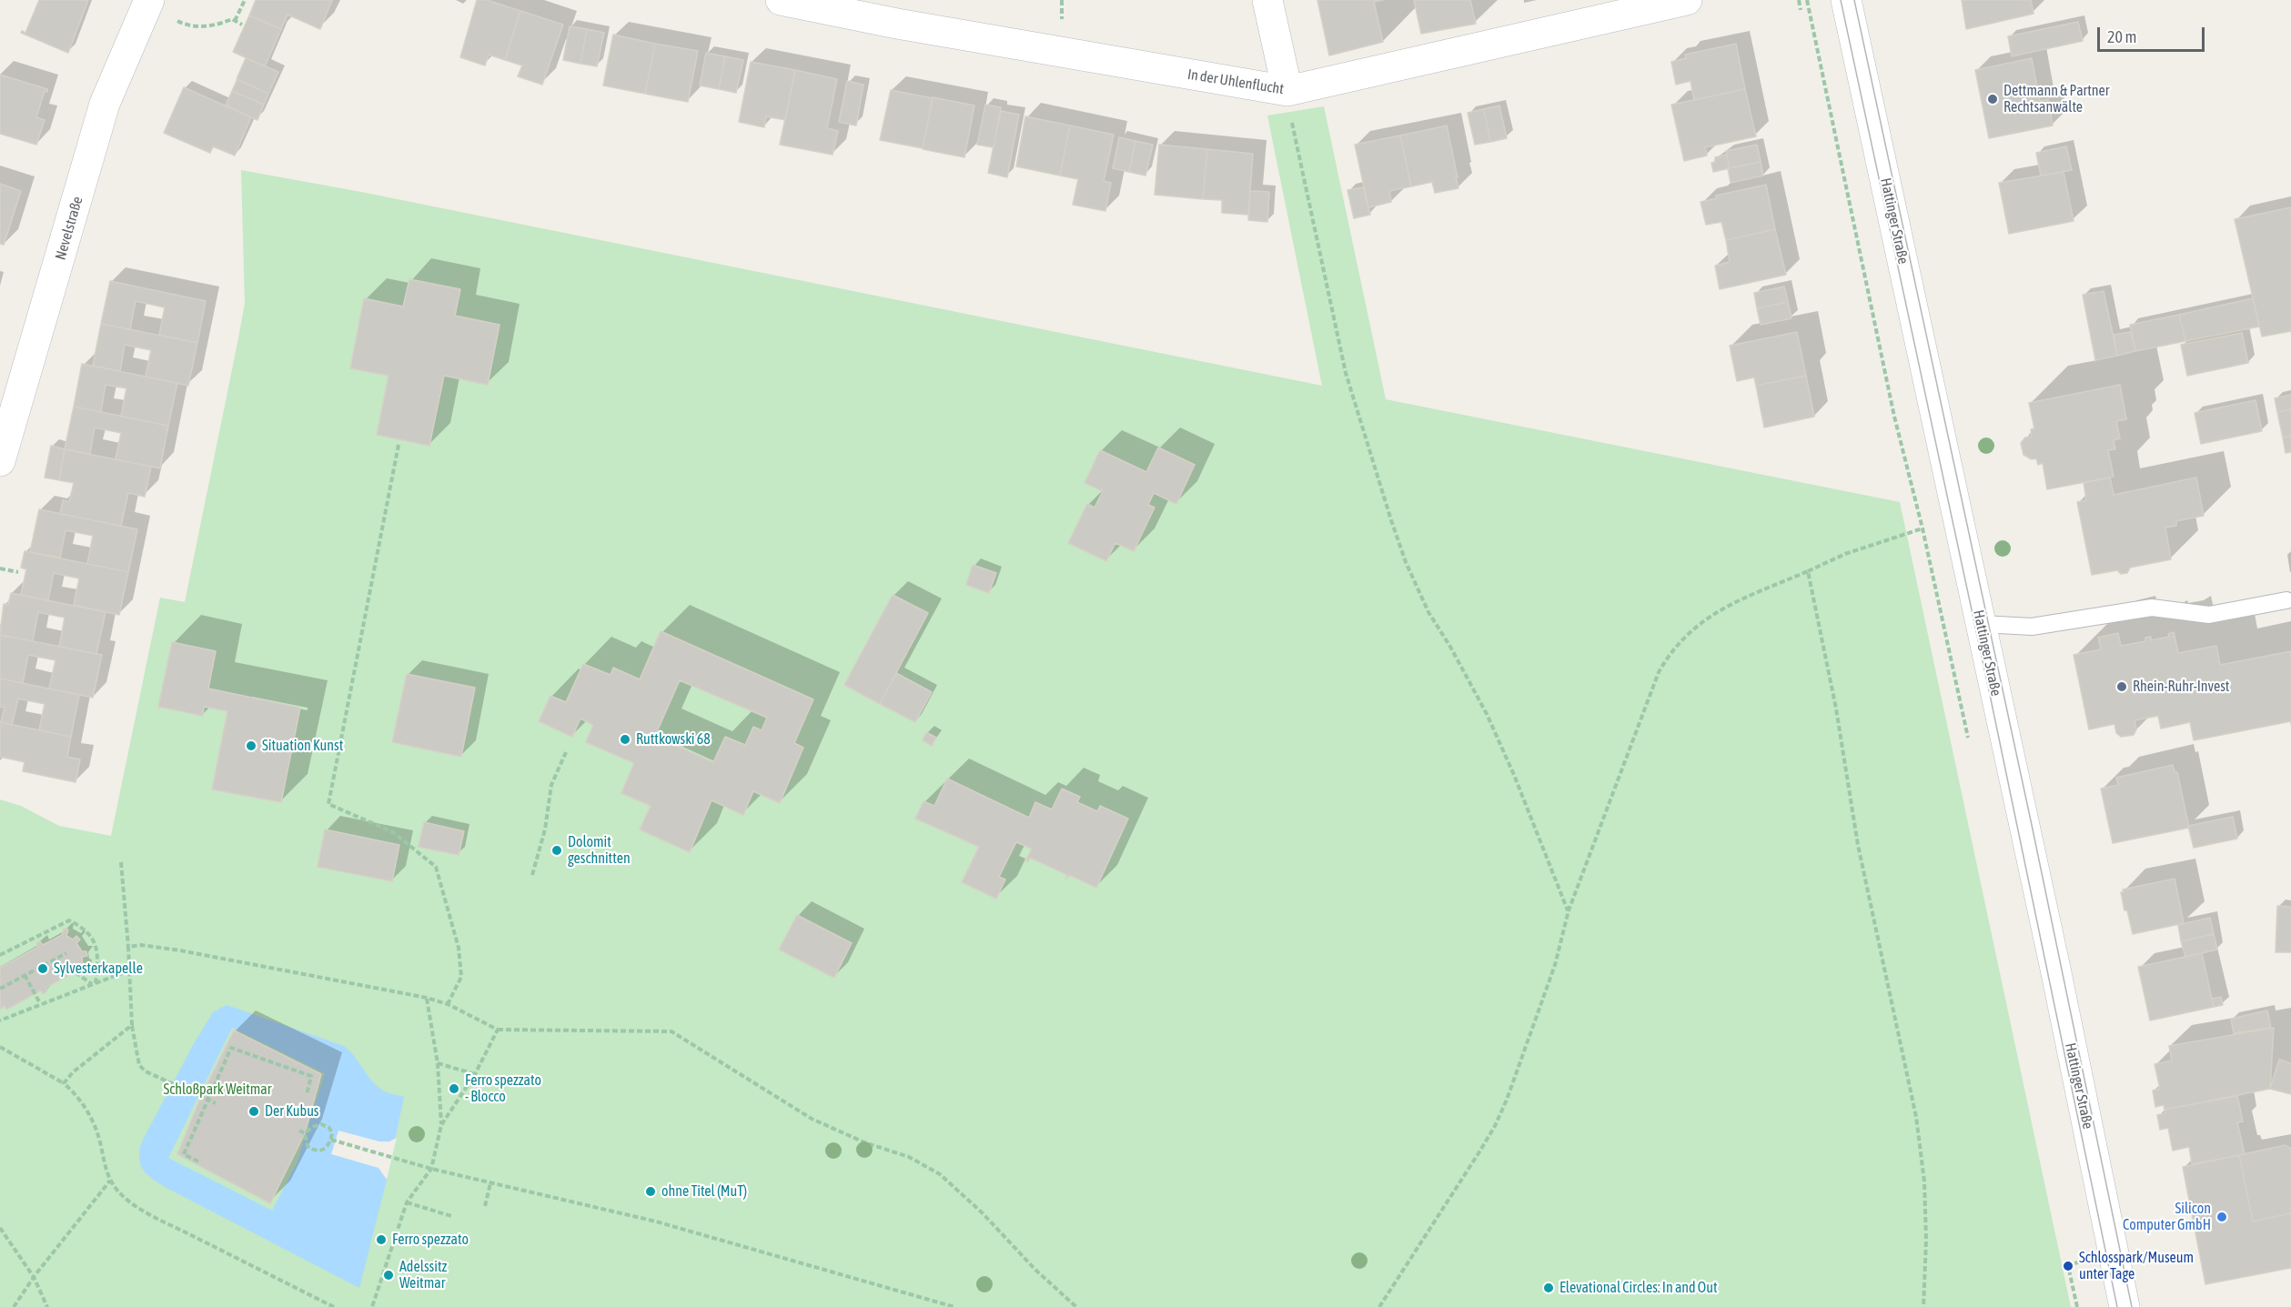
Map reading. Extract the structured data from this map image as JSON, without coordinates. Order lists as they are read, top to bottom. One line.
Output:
{"streets":{"street":["In der Uhlenflucht","Hattinger Straße","Nevelstraße"]},"parks":["Schloßpark Weitmar"],"places":["Dettmann & Partner Rechtsanwälte","Rhein-Ruhr-Invest","Ruttkowski 68","Situation Kunst","Dolomit geschnitten","Sylvesterkapelle","Ferro spezzato - Blocco","Der Kubus","ohne Titel (MuT)","Silicon Computer GmbH","Ferro spezzato","Schlosspark/Museum unter Tage","Adelssitz Weitmar","Elevational Circles: In and Out"],"scale_bar":"20 m"}
